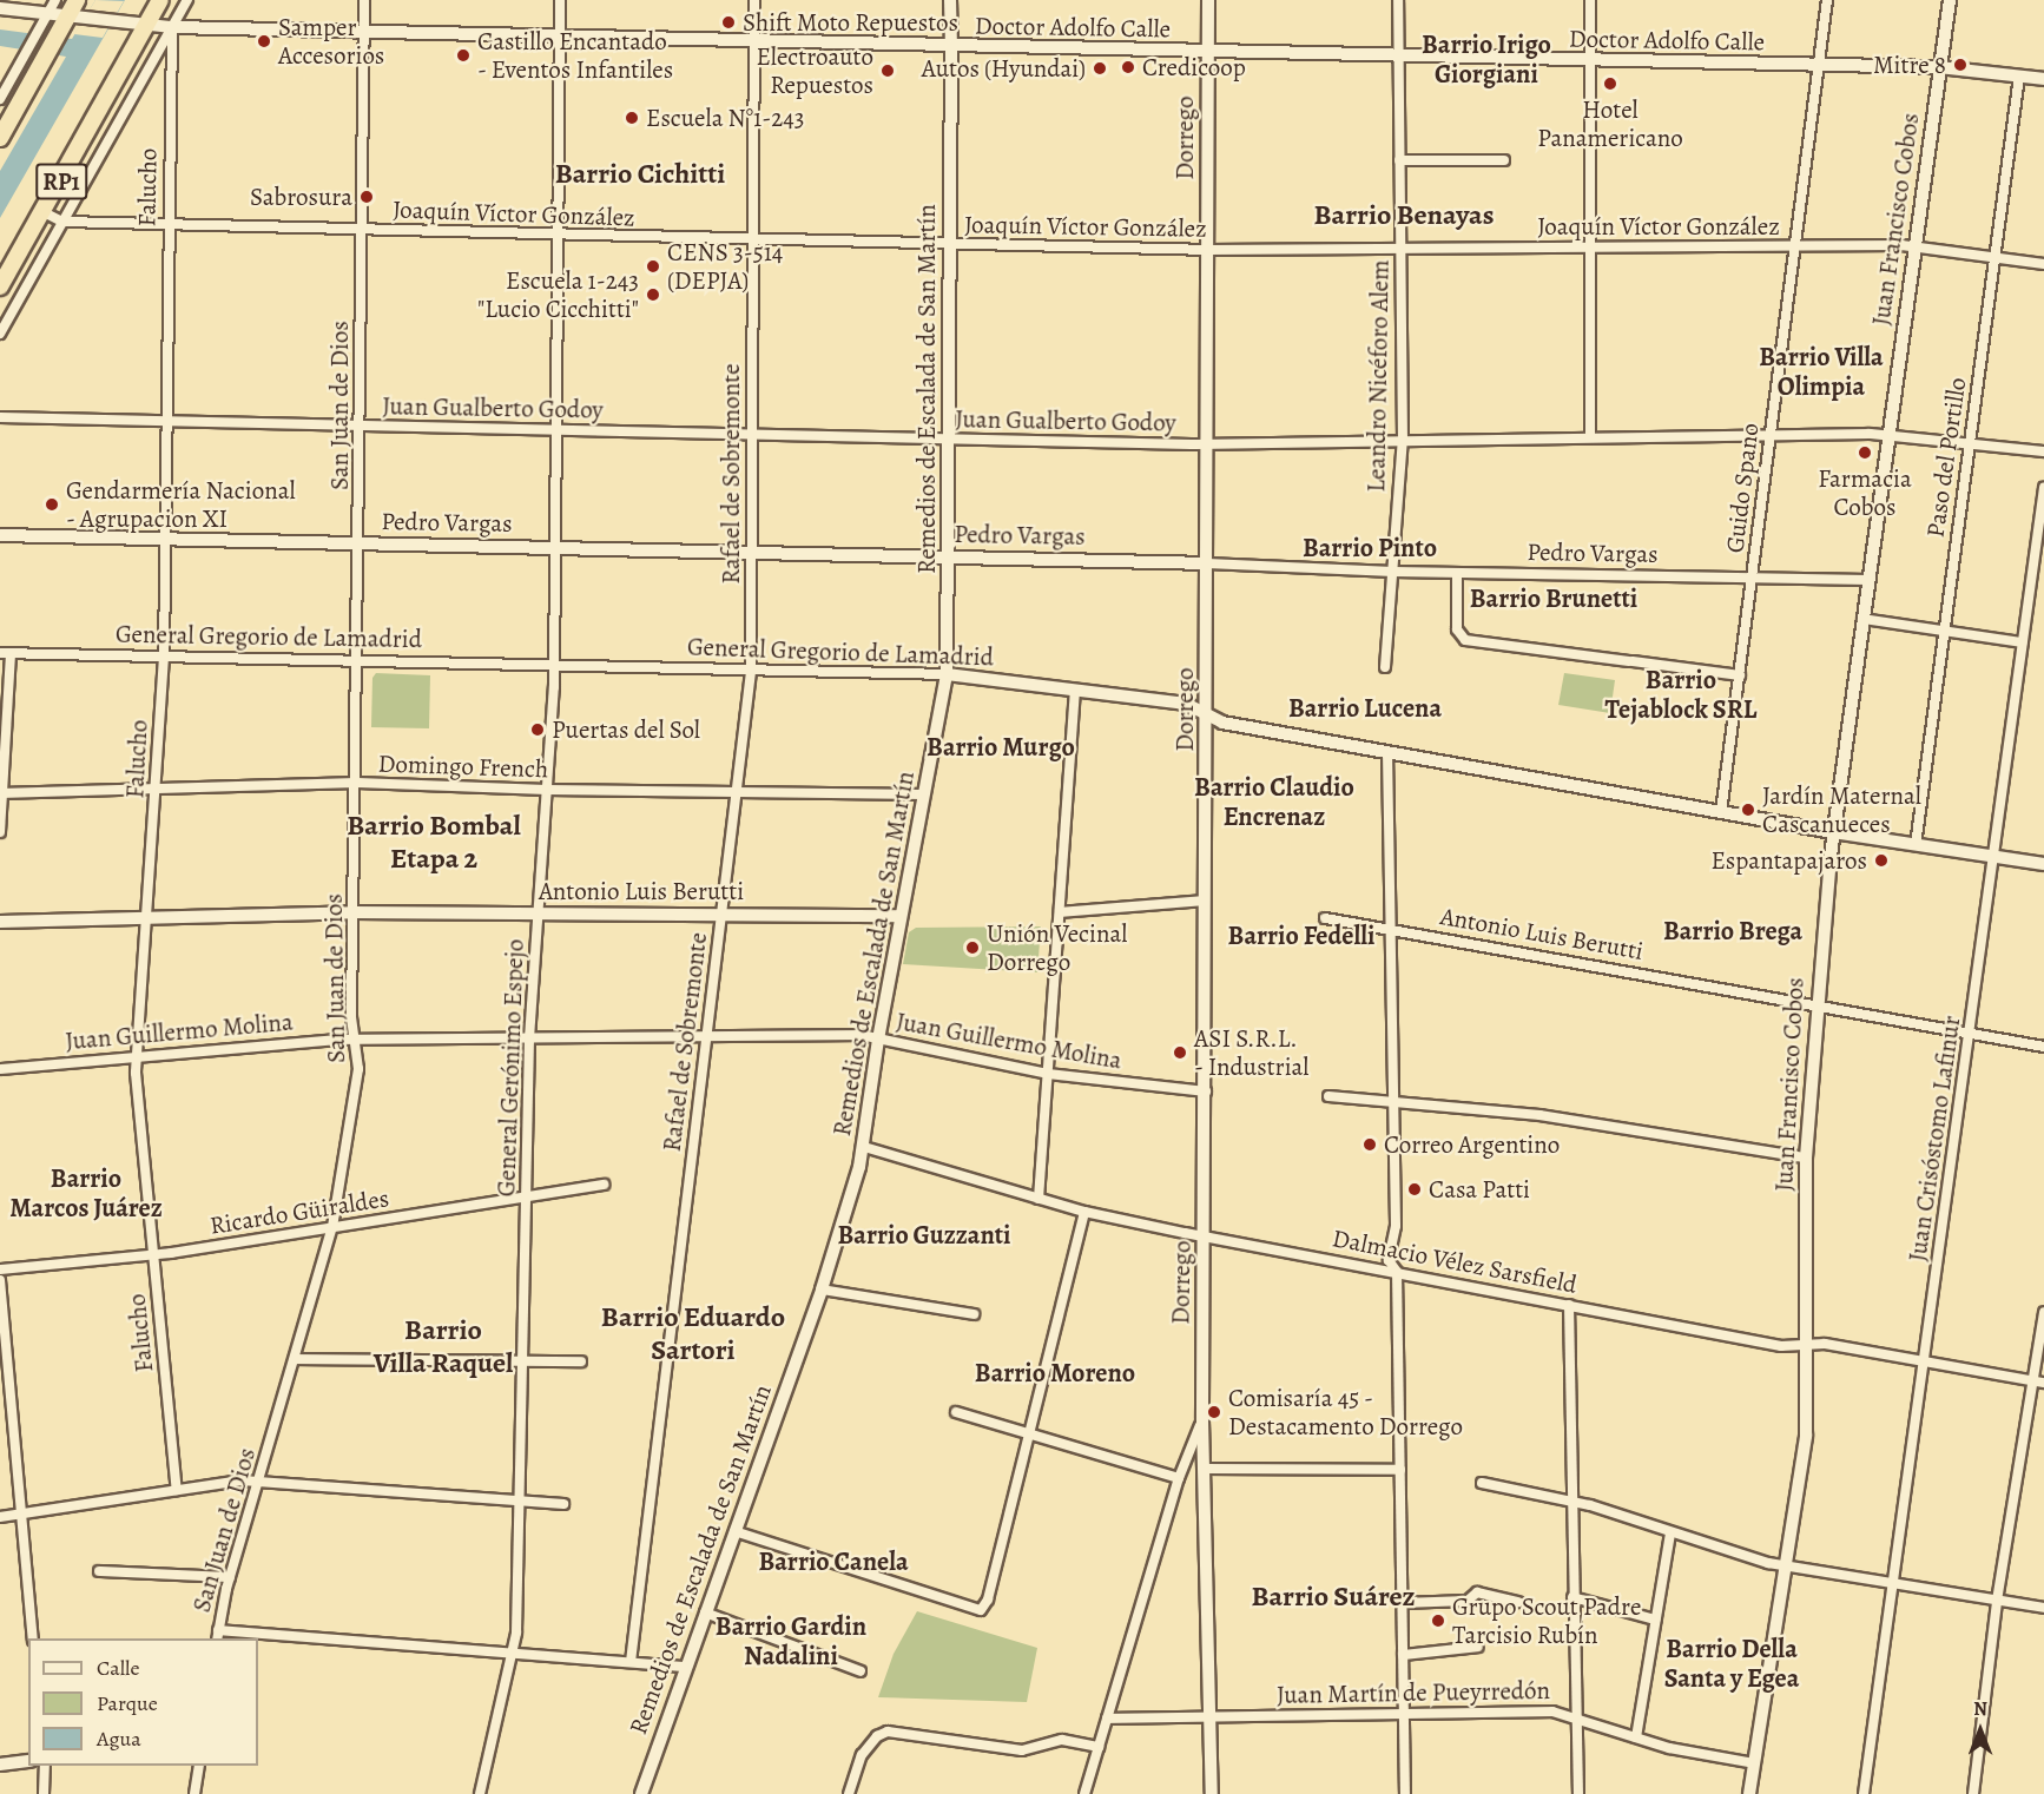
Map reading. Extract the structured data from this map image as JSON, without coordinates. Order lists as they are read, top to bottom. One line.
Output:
{"streets":{"highway":["RP1"],"main road":["Doctor Adolfo Calle","Dorrego","Juan Francisco Cobos","Remedios de Escalada de San Martín","Pedro Vargas","General Gregorio de Lamadrid","Antonio Luis Berutti"],"street":["Falucho","Joaquín Víctor González","Leandro Nicéforo Alem","San Juan de Dios","Juan Gualberto Godoy","Paso del Portillo","Rafael de Sobremonte","Guido Spano","Domingo French","Juan Guillermo Molina","General Gerónimo Espejo","Juan Crisóstomo Lafinur","Ricardo Güiraldes","Dalmacio Vélez Sarsfield","Juan Martín de Pueyrredón"]},"crossings":[["Doctor Adolfo Calle","Dorrego"],["Doctor Adolfo Calle","RP1"],["Doctor Adolfo Calle","Falucho"],["Doctor Adolfo Calle","Juan Francisco Cobos"],["Doctor Adolfo Calle","Leandro Nicéforo Alem"],["Doctor Adolfo Calle","Remedios de Escalada de San Martín"],["Doctor Adolfo Calle","San Juan de Dios"],["Doctor Adolfo Calle","Paso del Portillo"],["Doctor Adolfo Calle","Rafael de Sobremonte"],["Doctor Adolfo Calle","Guido Spano"],["Doctor Adolfo Calle","General Gerónimo Espejo"],["Dorrego","Joaquín Víctor González"],["Dorrego","Juan Gualberto Godoy"],["Dorrego","Pedro Vargas"],["Dorrego","General Gregorio de Lamadrid"],["Dorrego","Juan Guillermo Molina"],["Dorrego","Dalmacio Vélez Sarsfield"],["Dorrego","Juan Martín de Pueyrredón"],["RP1","Joaquín Víctor González"],["Falucho","Joaquín Víctor González"],["Falucho","Juan Gualberto Godoy"],["Falucho","Pedro Vargas"],["Falucho","General Gregorio de Lamadrid"],["Falucho","Domingo French"],["Falucho","Antonio Luis Berutti"],["Falucho","Juan Guillermo Molina"],["Falucho","Ricardo Güiraldes"],["Joaquín Víctor González","Juan Francisco Cobos"],["Joaquín Víctor González","Leandro Nicéforo Alem"],["Joaquín Víctor González","Remedios de Escalada de San Martín"],["Joaquín Víctor González","San Juan de Dios"],["Joaquín Víctor González","Paso del Portillo"],["Joaquín Víctor González","Rafael de Sobremonte"],["Joaquín Víctor González","Guido Spano"],["Joaquín Víctor González","General Gerónimo Espejo"],["Juan Francisco Cobos","Juan Gualberto Godoy"],["Juan Francisco Cobos","Pedro Vargas"],["Juan Francisco Cobos","General Gregorio de Lamadrid"],["Juan Francisco Cobos","Antonio Luis Berutti"],["Juan Francisco Cobos","Dalmacio Vélez Sarsfield"],["Juan Francisco Cobos","Juan Martín de Pueyrredón"],["Leandro Nicéforo Alem","Juan Gualberto Godoy"],["Leandro Nicéforo Alem","Pedro Vargas"],["Remedios de Escalada de San Martín","Juan Gualberto Godoy"],["Remedios de Escalada de San Martín","Pedro Vargas"],["Remedios de Escalada de San Martín","General Gregorio de Lamadrid"],["Remedios de Escalada de San Martín","Domingo French"],["Remedios de Escalada de San Martín","Antonio Luis Berutti"],["Remedios de Escalada de San Martín","Juan Guillermo Molina"],["Remedios de Escalada de San Martín","Dalmacio Vélez Sarsfield"],["San Juan de Dios","Juan Gualberto Godoy"],["San Juan de Dios","Pedro Vargas"],["San Juan de Dios","General Gregorio de Lamadrid"],["San Juan de Dios","Domingo French"],["San Juan de Dios","Antonio Luis Berutti"],["San Juan de Dios","Juan Guillermo Molina"],["San Juan de Dios","Ricardo Güiraldes"],["Juan Gualberto Godoy","Paso del Portillo"],["Juan Gualberto Godoy","Rafael de Sobremonte"],["Juan Gualberto Godoy","Guido Spano"],["Juan Gualberto Godoy","General Gerónimo Espejo"],["Paso del Portillo","General Gregorio de Lamadrid"],["Rafael de Sobremonte","Pedro Vargas"],["Rafael de Sobremonte","General Gregorio de Lamadrid"],["Rafael de Sobremonte","Domingo French"],["Rafael de Sobremonte","Antonio Luis Berutti"],["Rafael de Sobremonte","Juan Guillermo Molina"],["Guido Spano","Pedro Vargas"],["Guido Spano","General Gregorio de Lamadrid"],["Pedro Vargas","General Gerónimo Espejo"],["General Gregorio de Lamadrid","General Gerónimo Espejo"],["General Gregorio de Lamadrid","Juan Crisóstomo Lafinur"],["Domingo French","General Gerónimo Espejo"],["Antonio Luis Berutti","General Gerónimo Espejo"],["Antonio Luis Berutti","Juan Crisóstomo Lafinur"],["Juan Guillermo Molina","General Gerónimo Espejo"],["General Gerónimo Espejo","Ricardo Güiraldes"],["Juan Crisóstomo Lafinur","Dalmacio Vélez Sarsfield"]],"districts":["Barrio Irigo Giorgiani","Barrio Cichitti","Barrio Benayas","Barrio Villa Olimpia","Barrio Pinto","Barrio Brunetti","Barrio Tejablock SRL","Barrio Lucena","Barrio Murgo","Barrio Claudio Encrenaz","Barrio Bombal Etapa 2","Barrio Brega","Barrio Fedelli","Barrio Marcos Juárez","Barrio Guzzanti","Barrio Eduardo Sartori","Barrio Villa Raquel","Barrio Moreno","Barrio Canela","Barrio Suárez","Barrio Gardin Nadalini","Barrio Della Santa y Egea"],"places":["Shift Moto Repuestos","Samper Accesorios","Castillo Encantado - Eventos Infantiles","Mitre 8","Credicoop","Autos (Hyundai)","Electroauto Repuestos","Hotel Panamericano","Escuela N°1-243","Sabrosura","CENS 3-514 (DEPJA)","Escuela 1-243 \"Lucio Cicchitti\"","Farmacia Cobos","Gendarmería Nacional - Agrupacion XI","Puertas del Sol","Jardín Maternal Cascanueces","Espantapajaros","Unión Vecinal Dorrego","ASI S.R.L. - Industrial","Correo Argentino","Casa Patti","Comisaría 45 - Destacamento Dorrego","Grupo Scout Padre Tarcisio Rubín"],"legend":["Calle","Parque","Agua"],"north":"top"}
